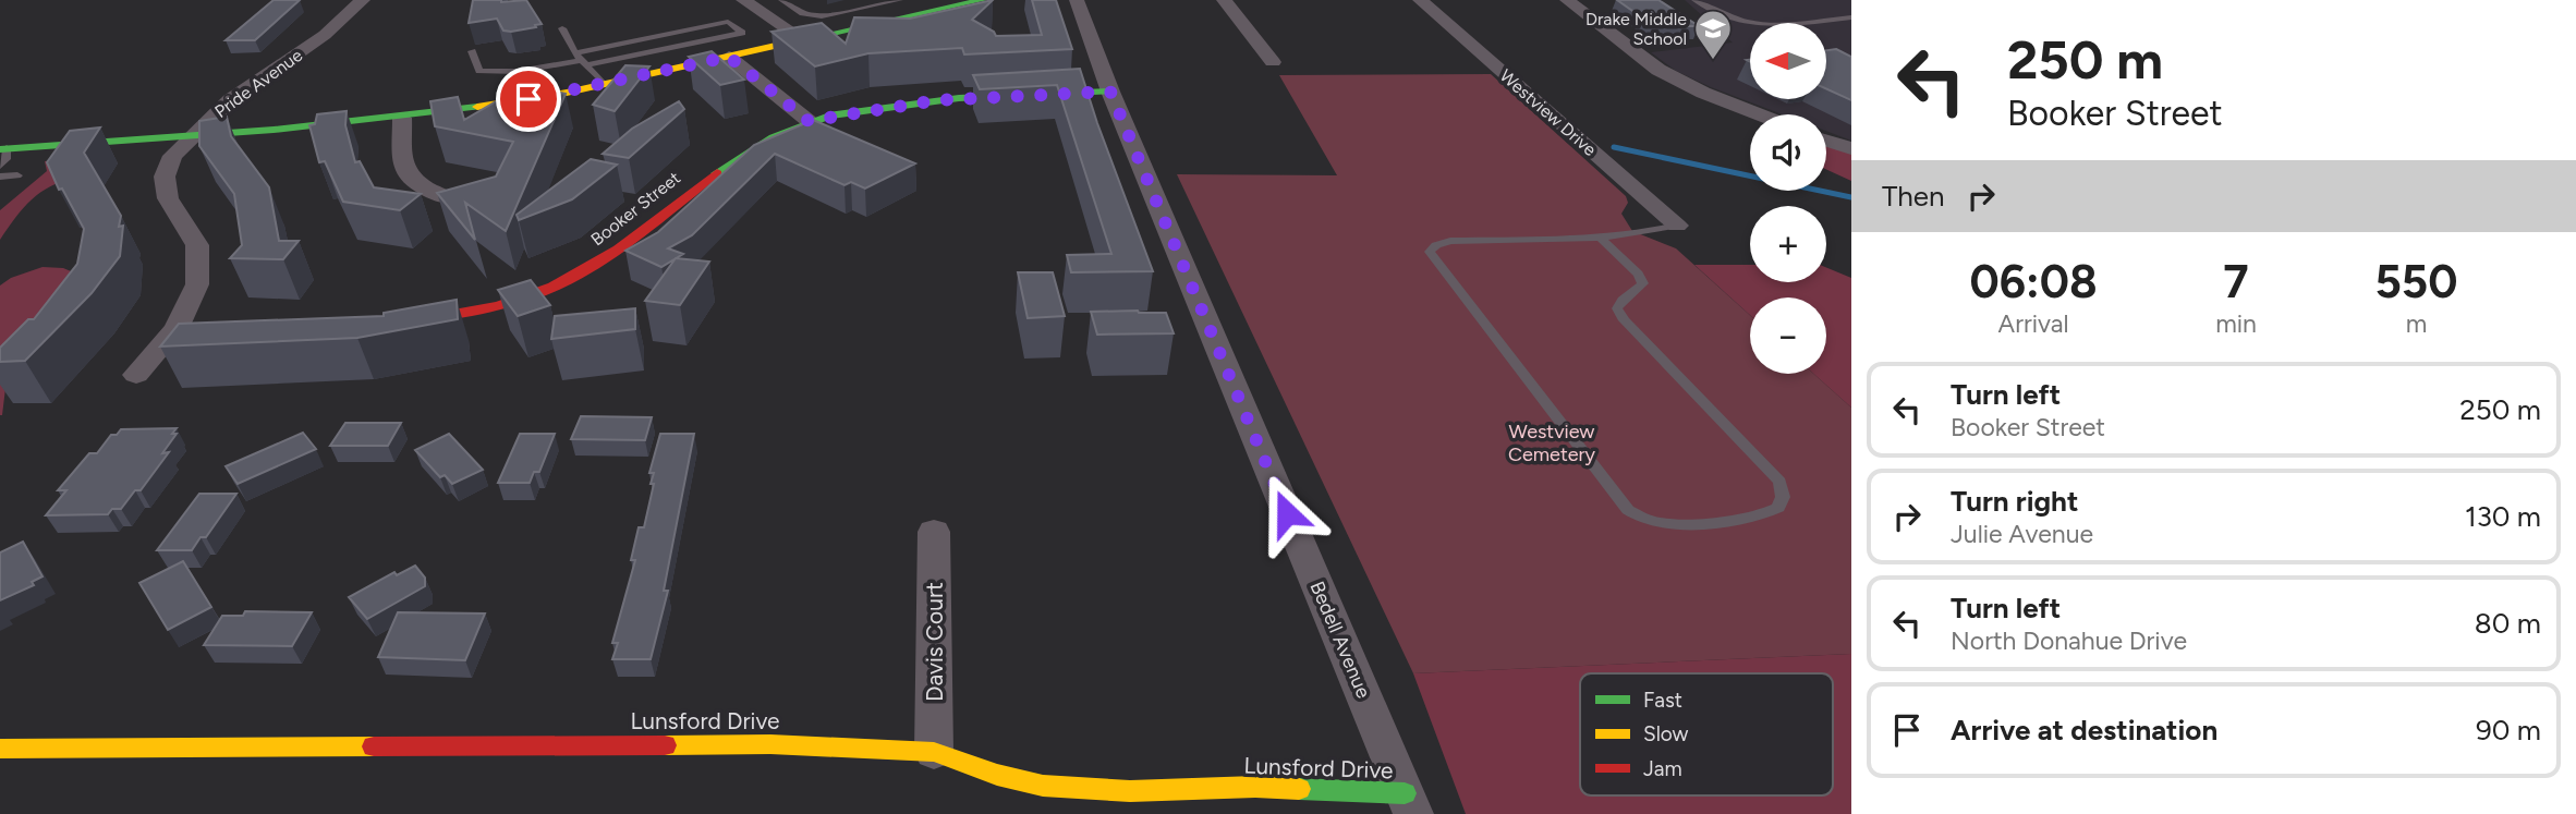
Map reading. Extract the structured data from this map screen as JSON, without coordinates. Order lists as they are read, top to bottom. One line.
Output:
{"streets":{"street":["Pride Avenue","Westview Drive","Booker Street","Bedell Avenue","Davis Court","Lunsford Drive"]},"crossings":[["Booker Street","Bedell Avenue"],["Bedell Avenue","Lunsford Drive"],["Davis Court","Lunsford Drive"]],"parks":["Westview Cemetery"],"places":{"school or university":["Drake Middle School"]},"legend":["Fast","Slow","Jam"],"north":"left","page":{"turn":["250 m","Booker Street"],"map_buttons":["+","−"],"then":"Then","eta":["06:08","Arrival","7","min","550","m"],"list":[{"name":"Turn left","note":"Booker Street","value":"250 m"},{"name":"Turn right","note":"Julie Avenue","value":"130 m"},{"name":"Turn left","note":"North Donahue Drive","value":"80 m"},{"name":"Arrive at destination","value":"90 m"}]}}
